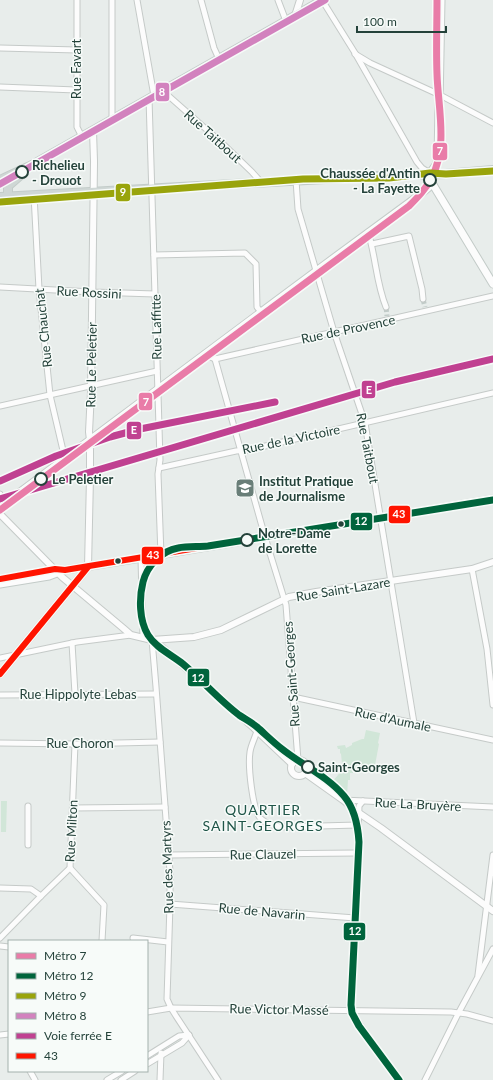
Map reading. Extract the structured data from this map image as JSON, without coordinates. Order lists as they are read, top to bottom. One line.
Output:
{"streets":{"street":["Rue Favart","Rue Taitbout","Rue Rossini","Rue Laffitte","Rue Chauchat","Rue de Provence","Rue Le Peletier","Rue de la Victoire","Rue Saint-Lazare","Rue Saint-Georges","Rue Hippolyte Lebas","Rue d'Aumale","Rue Choron","Rue La Bruyère","Rue Milton","Rue Clauzel","Rue des Martyrs","Rue de Navarin","Rue Victor Massé"]},"crossings":[["Rue Taitbout","Rue de Provence"],["Rue Taitbout","Rue de la Victoire"],["Rue Taitbout","Rue Saint-Lazare"],["Rue Taitbout","Rue d'Aumale"],["Rue Rossini","Rue Laffitte"],["Rue Rossini","Rue Chauchat"],["Rue Rossini","Rue Le Peletier"],["Rue Laffitte","Rue de la Victoire"],["Rue de Provence","Rue Saint-Georges"],["Rue de la Victoire","Rue Saint-Georges"],["Rue Saint-Lazare","Rue Saint-Georges"],["Rue Saint-Lazare","Rue des Martyrs"],["Rue Saint-Georges","Rue d'Aumale"],["Rue Hippolyte Lebas","Rue des Martyrs"],["Rue Choron","Rue Milton"],["Rue Choron","Rue des Martyrs"],["Rue Clauzel","Rue des Martyrs"],["Rue des Martyrs","Rue de Navarin"],["Rue des Martyrs","Rue Victor Massé"]],"districts":["QUARTIER SAINT-GEORGES"],"places":{"other":["Richelieu - Drouot","Chaussée d'Antin - La Fayette","Le Peletier","Notre-Dame de Lorette","Saint-Georges"],"school or university":["Institut Pratique de Journalisme"]},"lines":["metro line 7","metro line 8","metro line 9","rail line E","transit line 43","metro line 12"],"legend":["Métro 7","Métro 12","Métro 9","Métro 8","Voie ferrée E","43"],"scale_bar":"100 m"}
